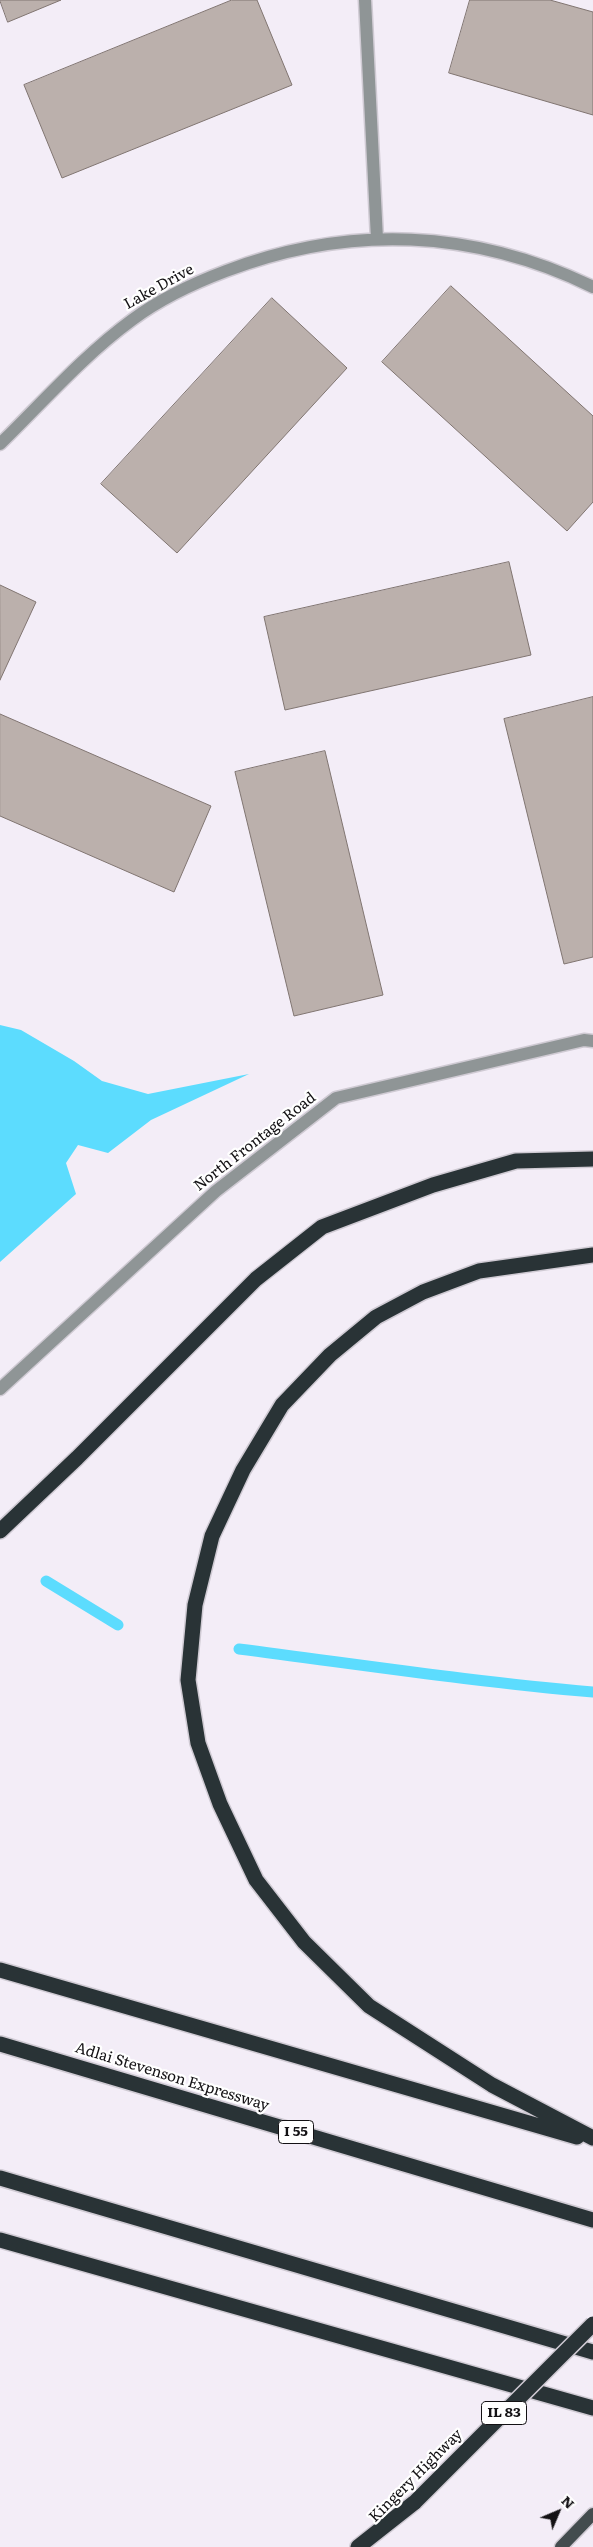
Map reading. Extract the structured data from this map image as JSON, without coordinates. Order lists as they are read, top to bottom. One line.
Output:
{"streets":{"highway":["Adlai Stevenson Expressway","I 55","IL 83","Kingery Highway"],"street":["Lake Drive","North Frontage Road"]},"north":"top right"}
